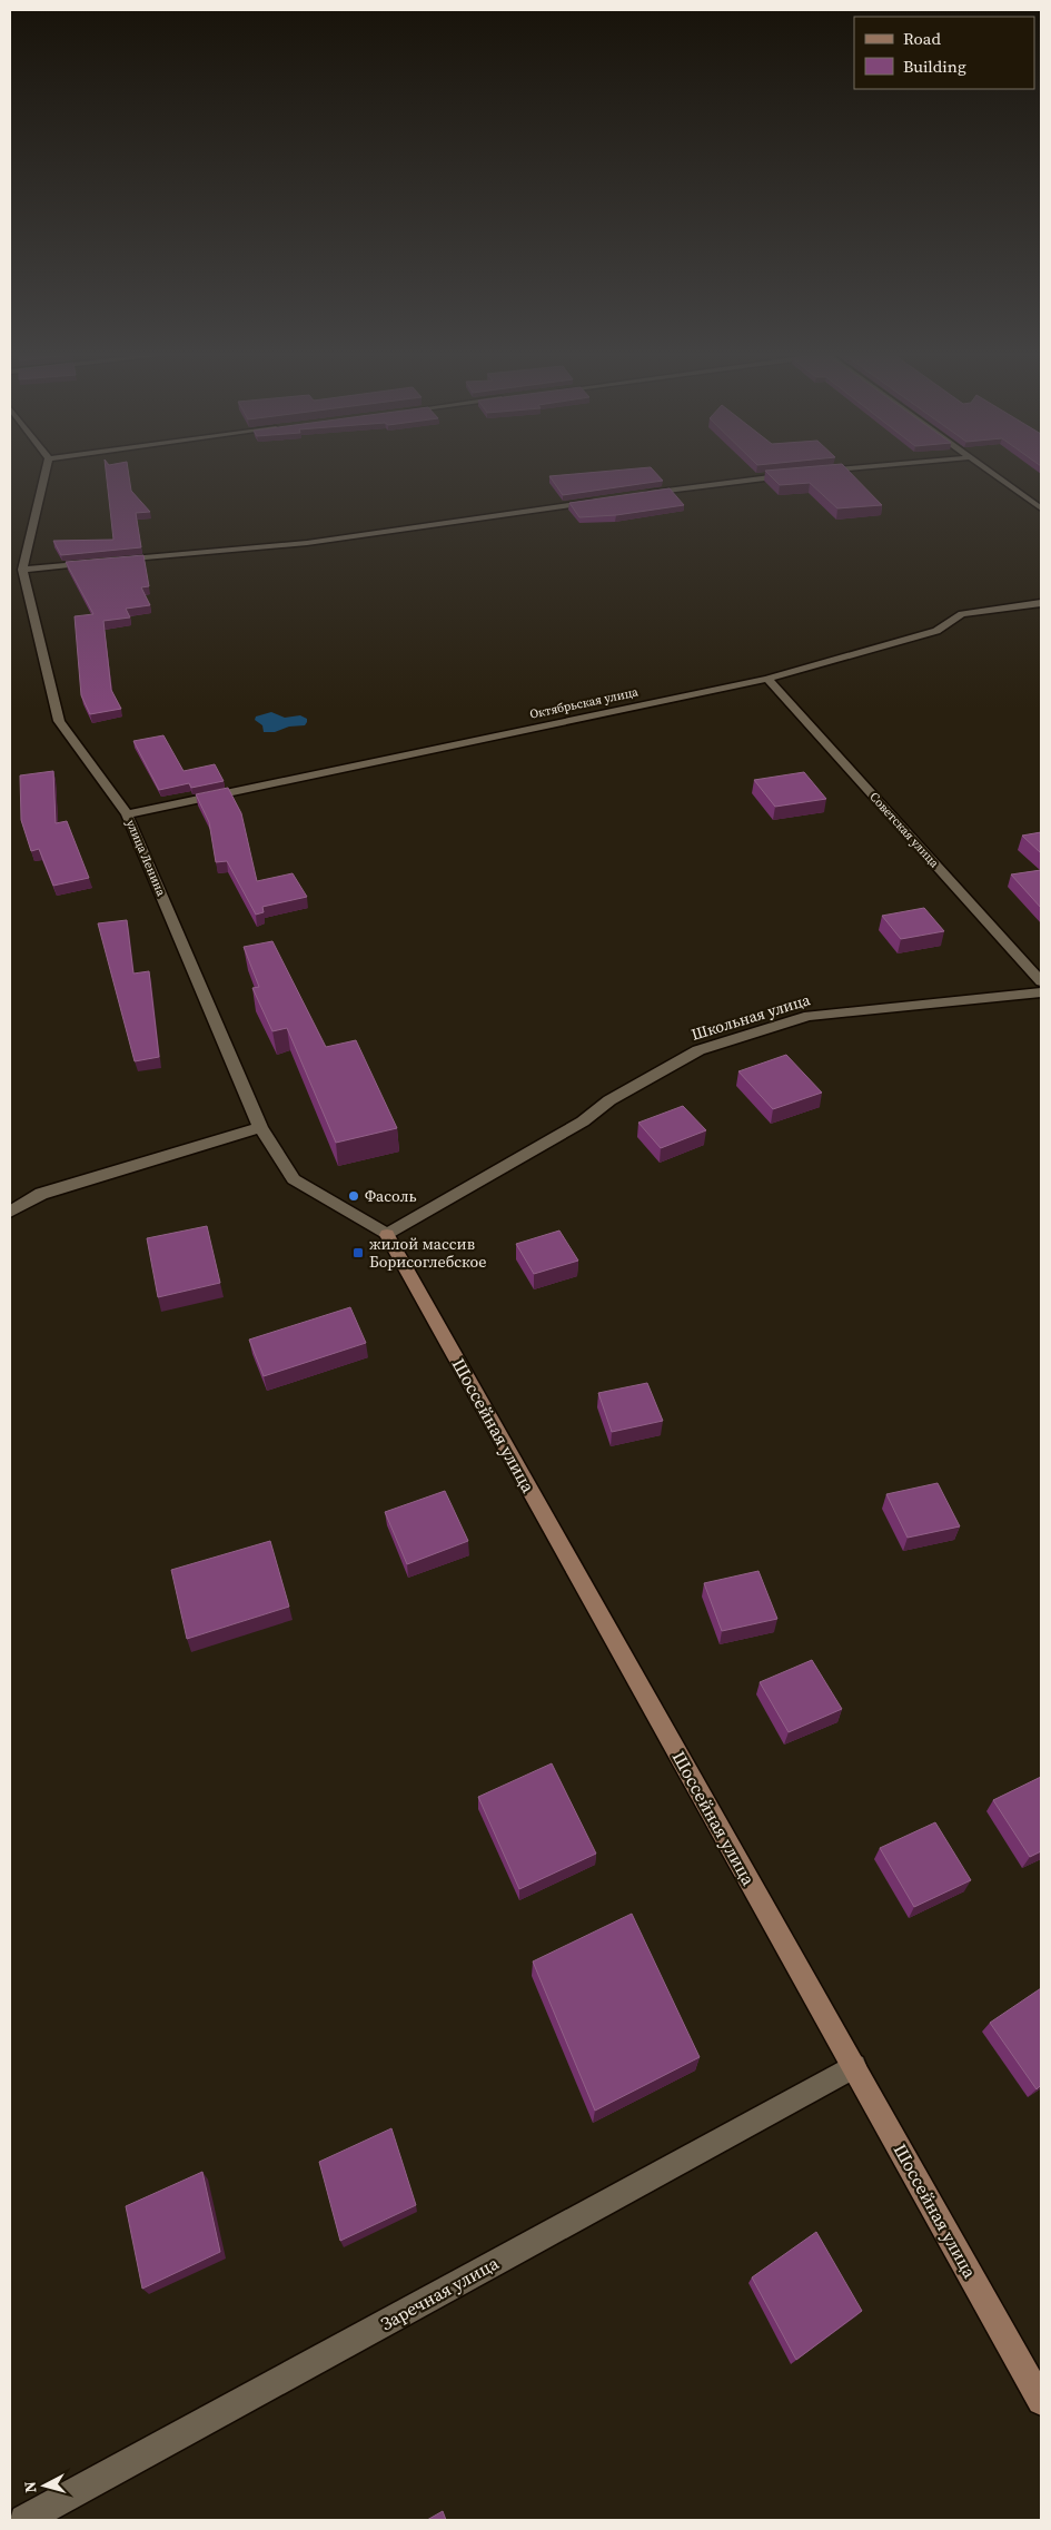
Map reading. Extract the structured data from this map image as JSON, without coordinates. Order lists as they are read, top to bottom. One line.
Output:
{"streets":{"street":["Октябрьская улица","Советская улица","улица Ленина","Школьная улица","Шоссейная улица","Заречная улица"]},"crossings":[["Октябрьская улица","Советская улица"],["Октябрьская улица","улица Ленина"],["улица Ленина","Школьная улица"],["улица Ленина","Шоссейная улица"],["Школьная улица","Шоссейная улица"],["Шоссейная улица","Заречная улица"]],"places":{"other":["Фасоль"],"transit":["жилой массив Борисоглебское"]},"legend":["Road","Building"],"north":"left"}
